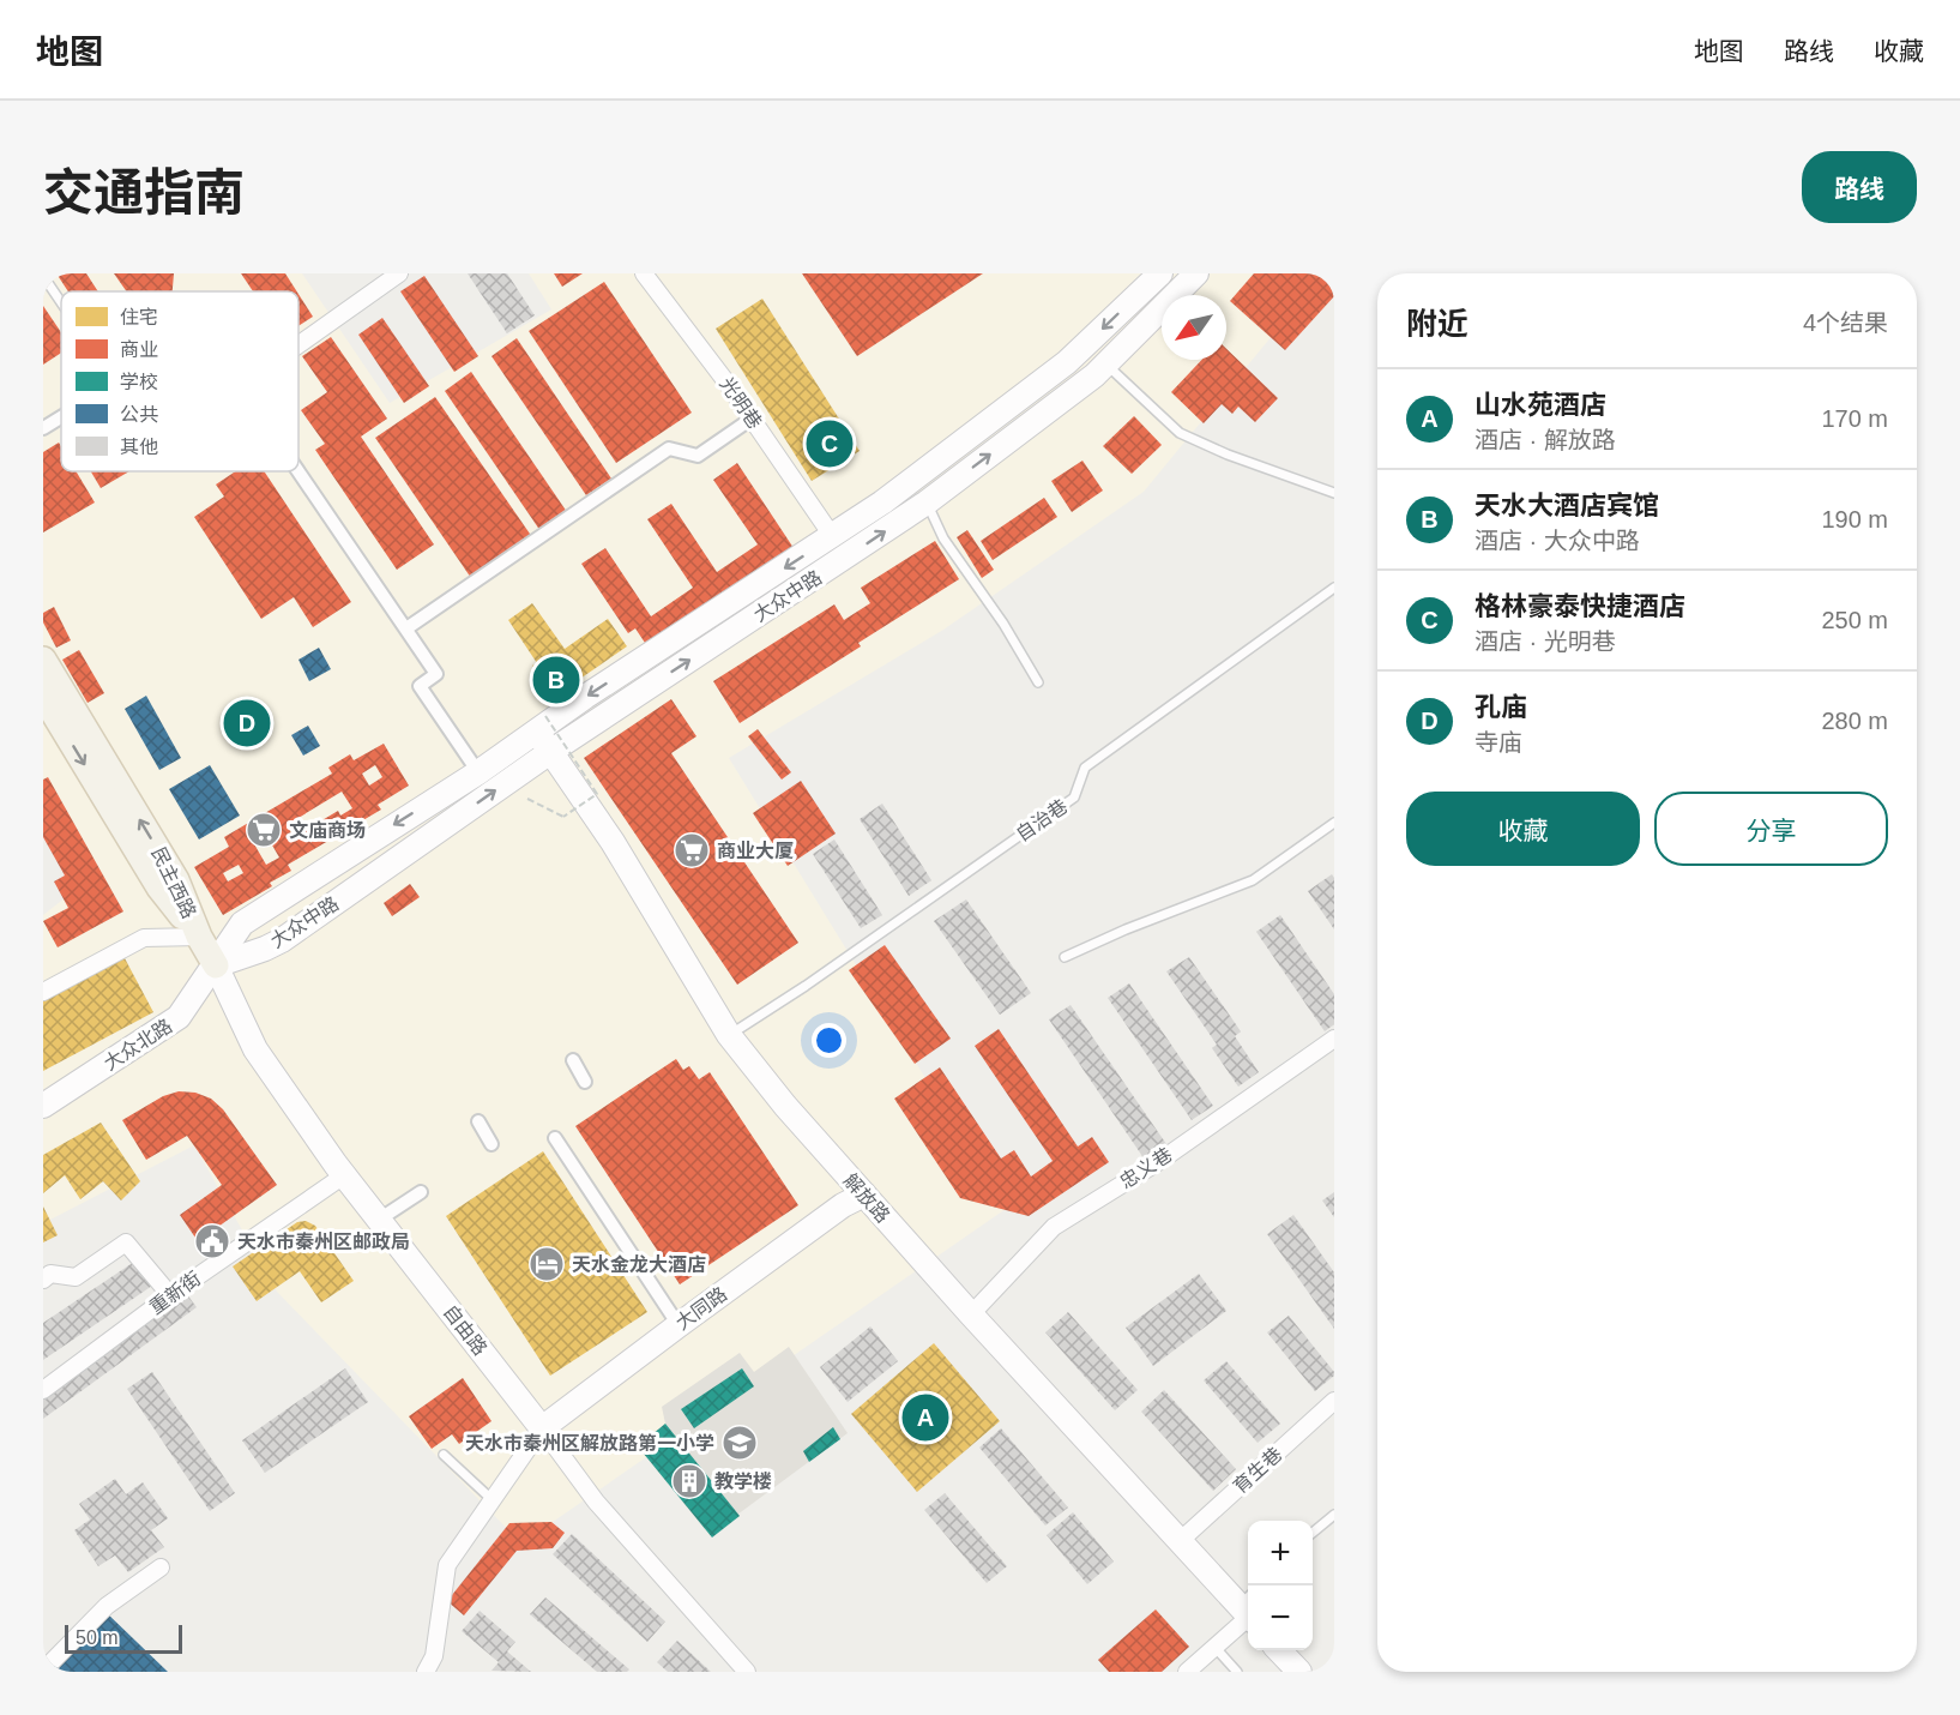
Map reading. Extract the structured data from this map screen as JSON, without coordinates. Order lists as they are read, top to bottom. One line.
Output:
{"streets":{"main road":["大众中路","民主西路","大众北路","解放路","大同路","自由路"],"street":["光明巷","忠义巷","重新街","育生巷"],"lane":["自治巷"]},"crossings":[["光明巷","大众中路"],["大众中路","大众北路"],["大众中路","解放路"],["大众中路","自由路"],["自治巷","解放路"],["大众北路","自由路"],["忠义巷","解放路"],["解放路","大同路"],["解放路","育生巷"],["重新街","自由路"],["大同路","自由路"]],"places":{"supermarket":["文庙商场","商业大厦"],"public building":["天水市秦州区邮政局"],"hotel":["天水金龙大酒店"],"school or university":["天水市秦州区解放路第一小学"],"building":["教学楼"]},"legend":["住宅","商业","学校","公共","其他"],"scale_bar":"50 m","north":"bottom left","page":{"header":"地图","nav":["地图","路线","收藏"],"title":"交通指南","buttons":["路线",["收藏","分享"]],"heading":["附近","4个结果"],"list":[{"mark":"A","name":"山水苑酒店","note":"酒店 · 解放路","value":"170 m"},{"mark":"B","name":"天水大酒店宾馆","note":"酒店 · 大众中路","value":"190 m"},{"mark":"C","name":"格林豪泰快捷酒店","note":"酒店 · 光明巷","value":"250 m"},{"mark":"D","name":"孔庙","note":"寺庙","value":"280 m"}],"pins":["C","B","D","A"],"map_buttons":["+","−"],"scale":"50 m"}}
